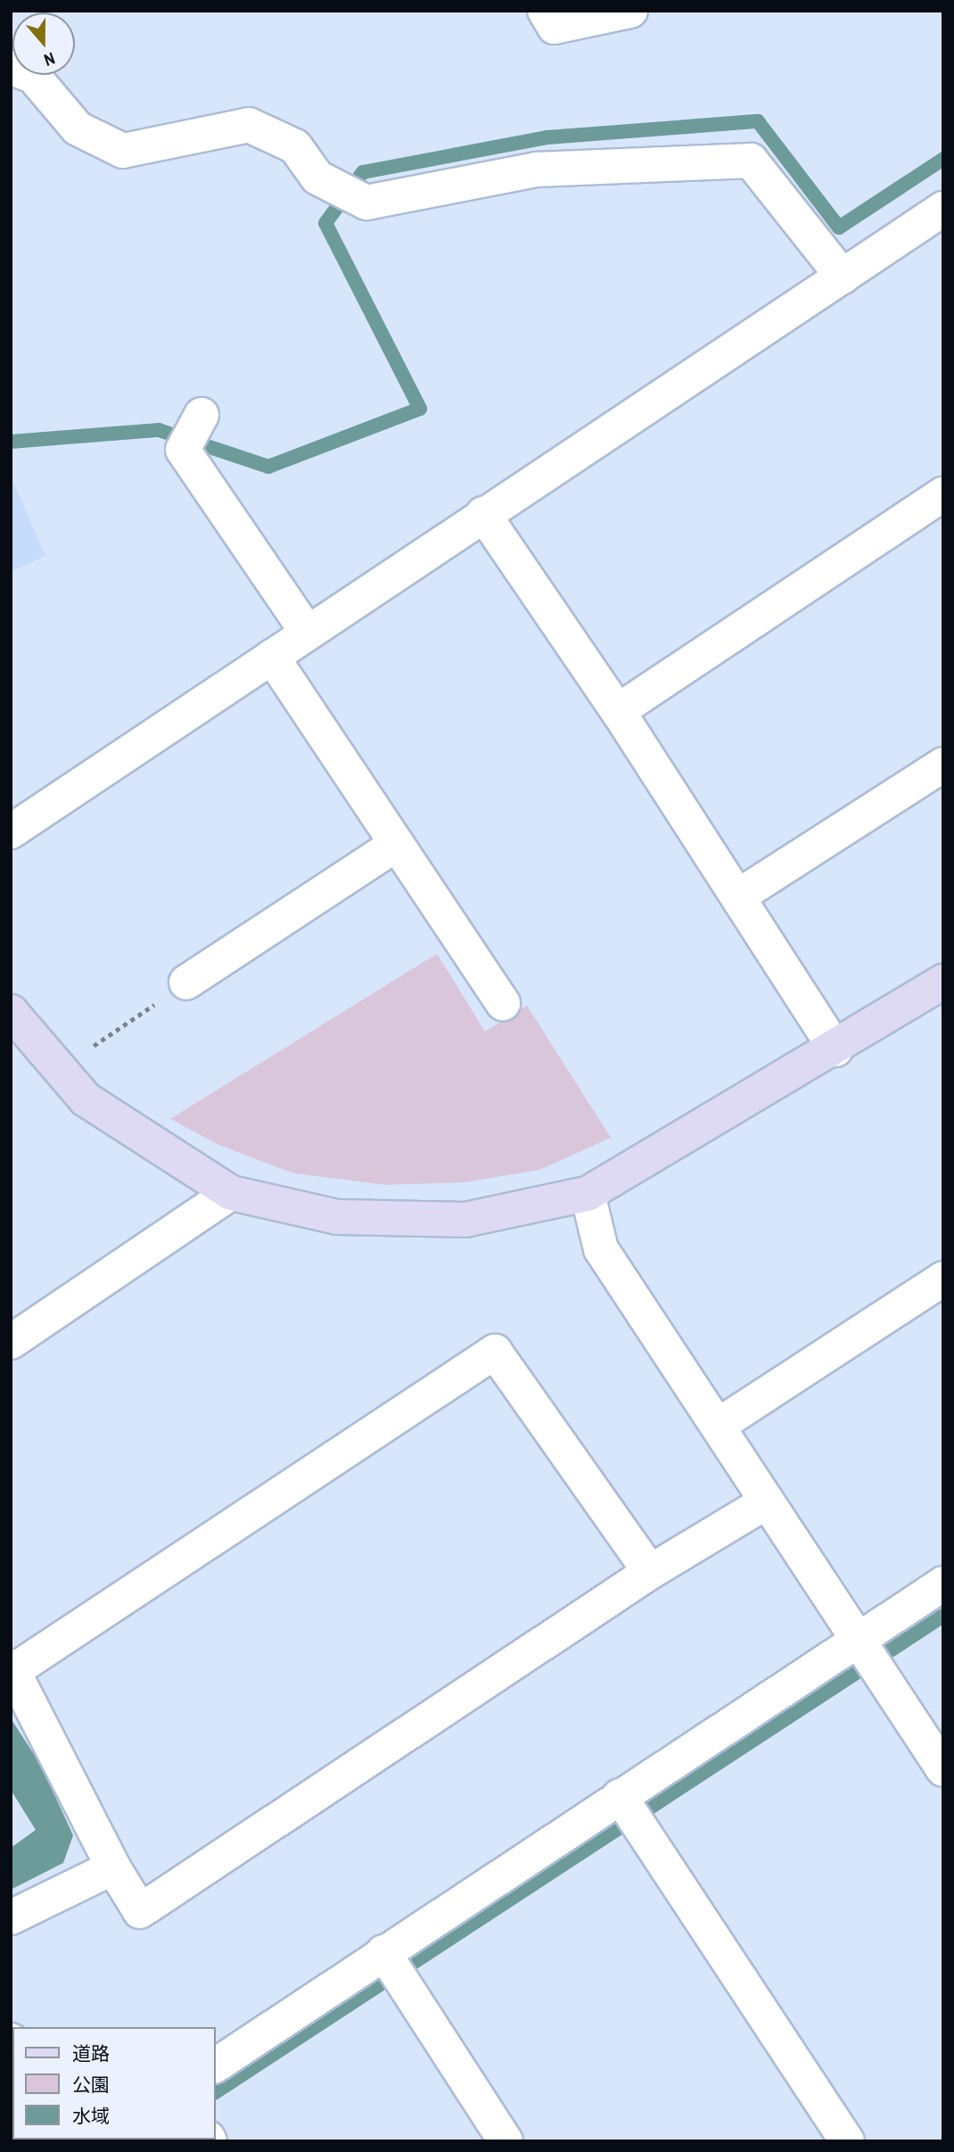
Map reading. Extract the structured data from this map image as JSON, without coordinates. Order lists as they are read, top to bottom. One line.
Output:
{"legend":["道路","公園","水域"],"north":"bottom"}
